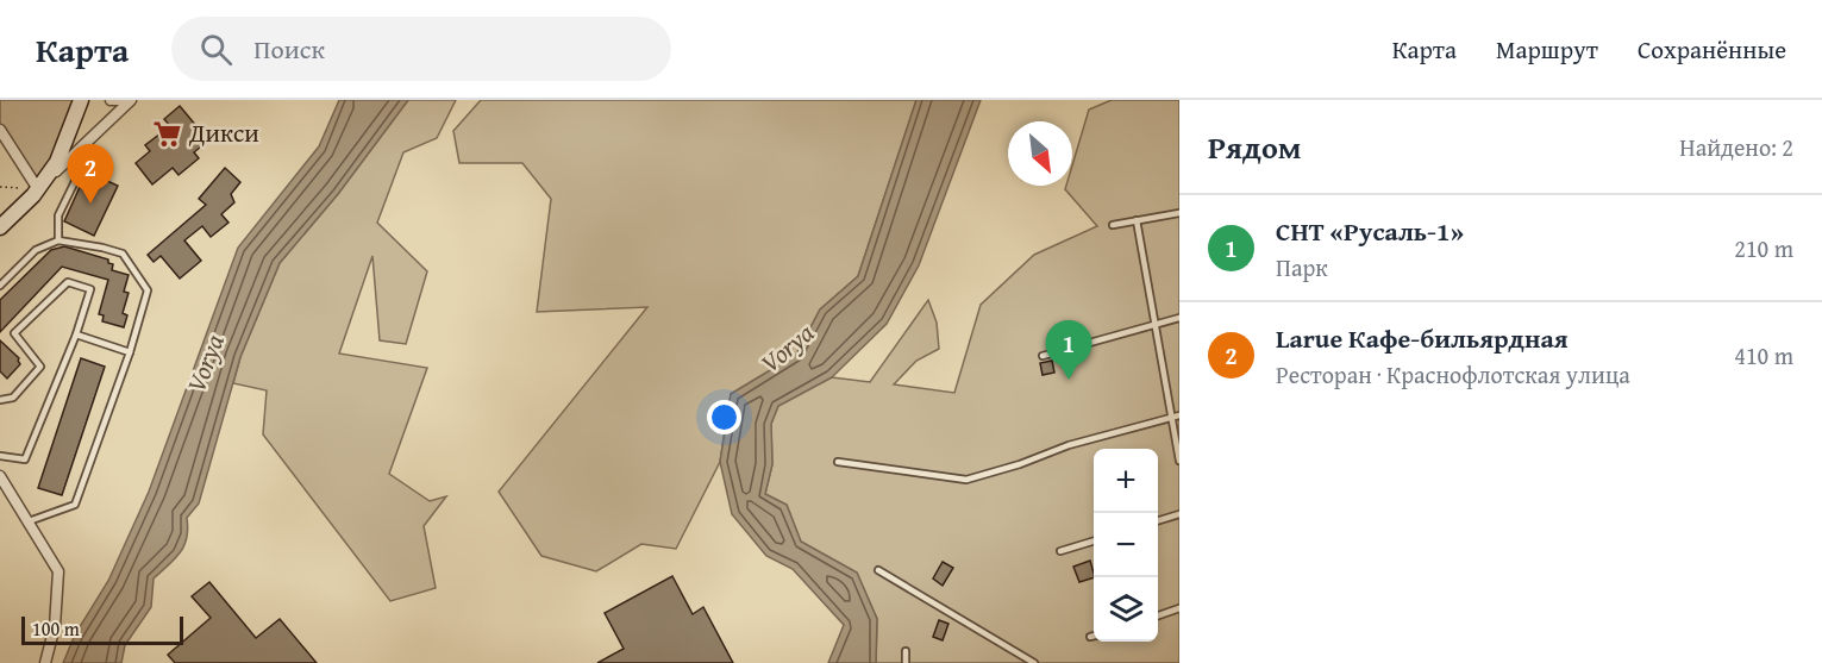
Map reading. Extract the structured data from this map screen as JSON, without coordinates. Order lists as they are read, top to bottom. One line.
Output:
{"water":["Vorya"],"places":{"supermarket":["Дикси"]},"scale_bar":"100 m","north":"bottom right","page":{"header":"Карта","search":"Поиск","nav":["Карта","Маршрут","Сохранённые"],"heading":["Рядом","Найдено: 2"],"pins":["2","1"],"list":[{"mark":"1","name":"СНТ «Русаль-1»","note":"Парк","value":"210 m"},{"mark":"2","name":"Larue Кафе-бильярдная","note":"Ресторан · Краснофлотская улица","value":"410 m"}],"map_buttons":["+","−"],"scale":"100 m"}}
